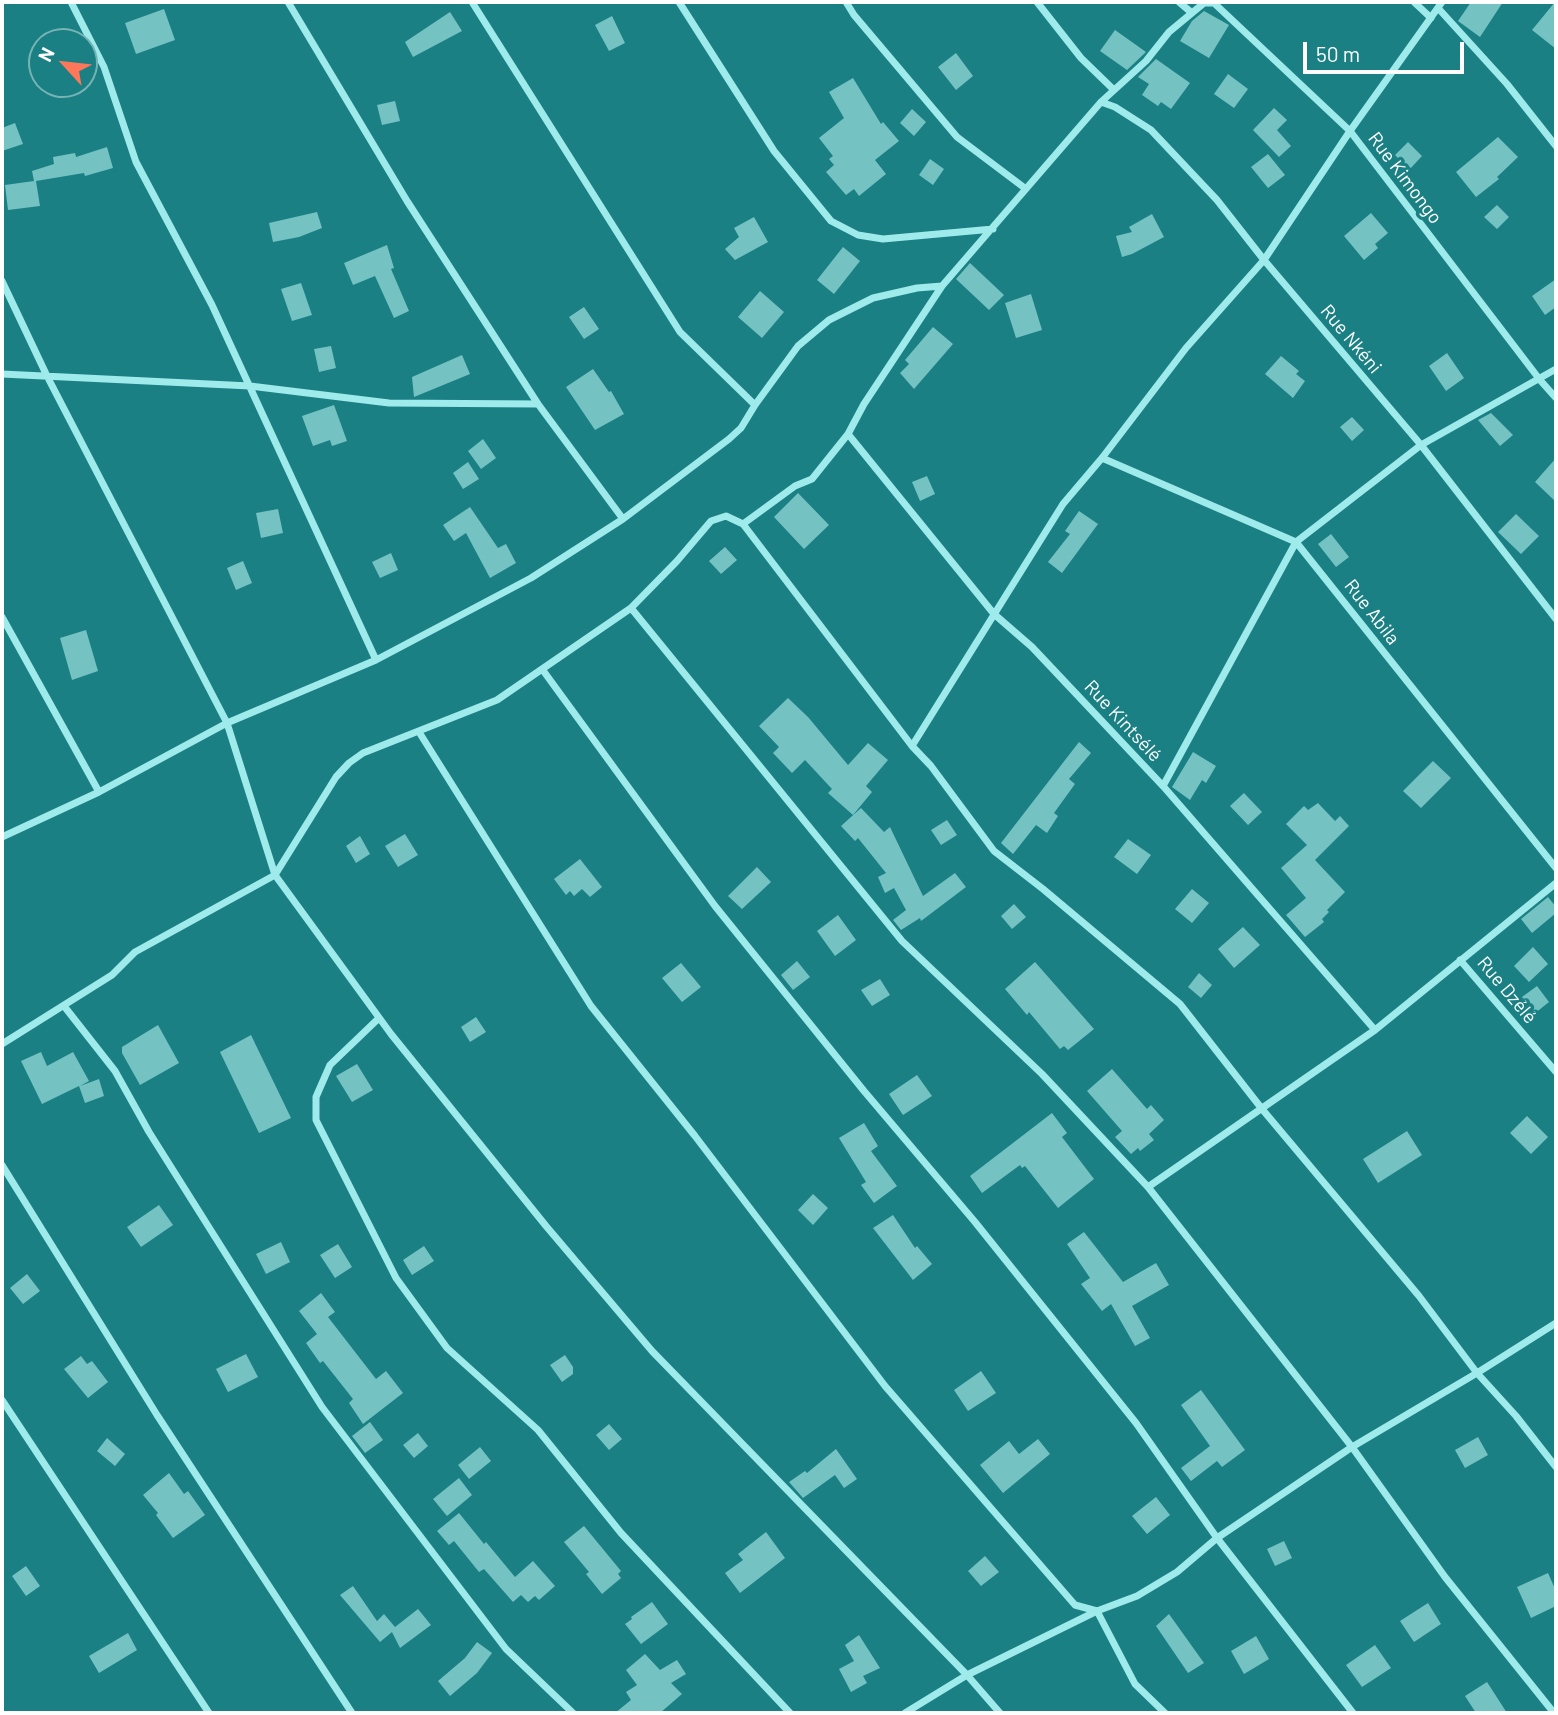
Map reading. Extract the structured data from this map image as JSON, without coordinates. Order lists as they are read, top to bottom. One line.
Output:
{"streets":{"street":["Rue Kimongo","Rue Nkéni","Rue Abila","Rue Kintsélé","Rue Dzélé"]},"scale_bar":"50 m","north":"top left"}
